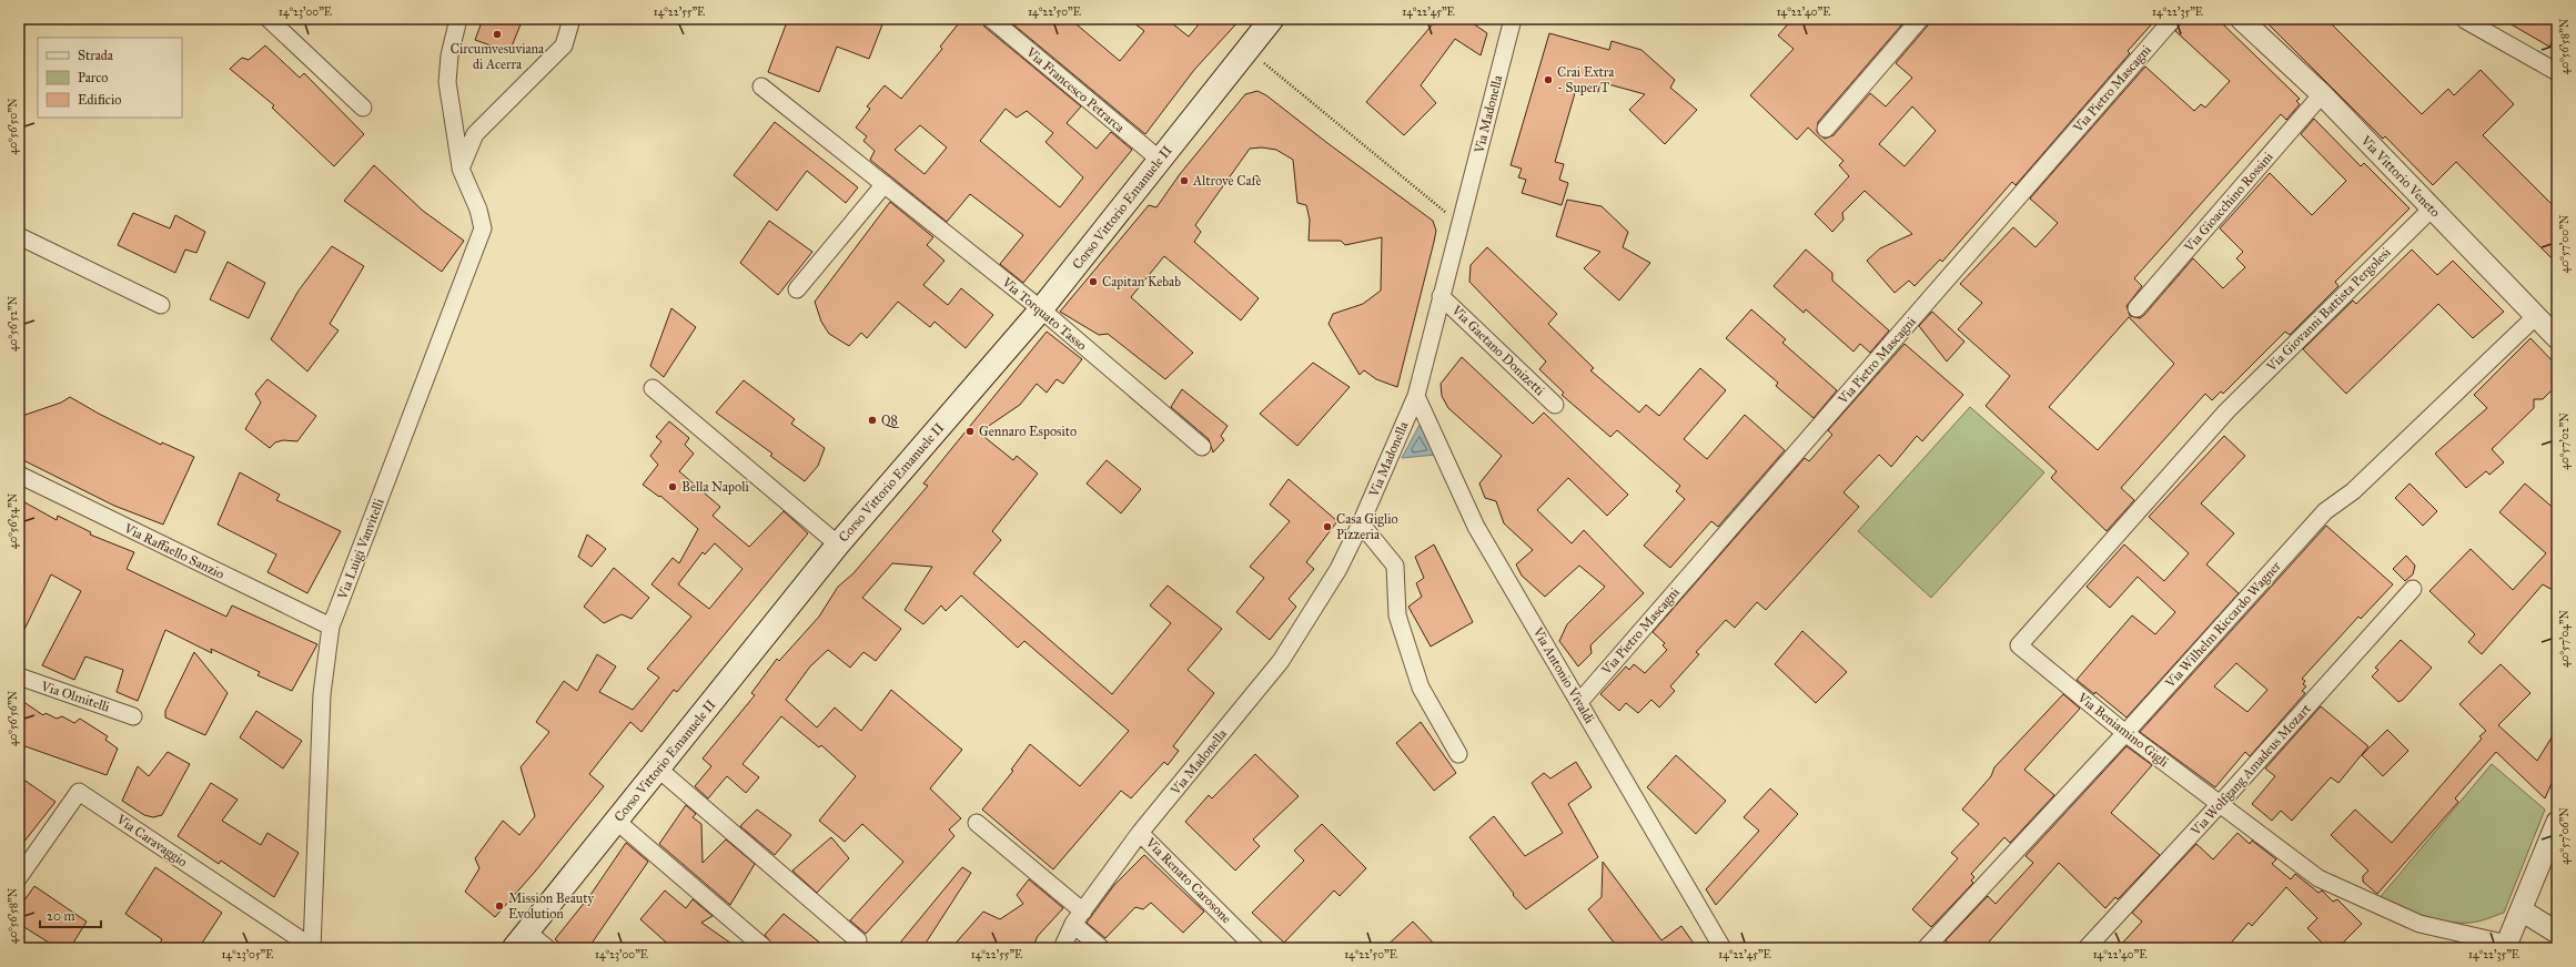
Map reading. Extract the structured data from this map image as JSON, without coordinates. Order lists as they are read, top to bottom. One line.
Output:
{"streets":{"main road":["Corso Vittorio Emanuele II"],"street":["Via Pietro Mascagni","Via Francesco Petrarca","Via Madonella","Via Vittorio Veneto","Via Gioacchino Rossini","Via Giovanni Battista Pergolesi","Via Torquato Tasso","Via Gaetano Donizetti","Via Luigi Vanvitelli","Via Raffaello Sanzio","Via Wilhelm Riccardo Wagner","Via Antonio Vivaldi","Via Olmitelli","Via Beniamino Gigli","Via Wolfgang Amadeus Mozart","Via Caravaggio","Via Renato Carosone"]},"crossings":[["Via Pietro Mascagni","Via Antonio Vivaldi"],["Via Francesco Petrarca","Corso Vittorio Emanuele II"],["Via Madonella","Via Gaetano Donizetti"],["Via Madonella","Via Antonio Vivaldi"],["Via Madonella","Via Renato Carosone"],["Via Vittorio Veneto","Via Gioacchino Rossini"],["Via Vittorio Veneto","Via Giovanni Battista Pergolesi"],["Via Vittorio Veneto","Via Wilhelm Riccardo Wagner"],["Corso Vittorio Emanuele II","Via Torquato Tasso"],["Via Giovanni Battista Pergolesi","Via Beniamino Gigli"],["Via Luigi Vanvitelli","Via Raffaello Sanzio"],["Via Luigi Vanvitelli","Via Caravaggio"],["Via Wilhelm Riccardo Wagner","Via Beniamino Gigli"],["Via Beniamino Gigli","Via Wolfgang Amadeus Mozart"]],"places":["Circumvesuviana di Acerra","Crai Extra - Super T","Altrove Cafè","Capitan Kebab","Q8","Gennaro Esposito","Bella Napoli","Casa Giglio Pizzeria","Mission Beauty Evolution"],"legend":["Strada","Parco","Edificio"],"scale_bar":"20 m","coordinates":["14°23'00\"E","14°22'55\"E","14°22'50\"E","14°22'45\"E","14°22'40\"E","14°22'35\"E","40°56'58\"N","40°56'50\"N","40°57'00\"N","40°56'52\"N","40°57'02\"N","40°56'54\"N","40°57'04\"N","40°56'56\"N","40°57'06\"N","14°23'05\"E"]}
